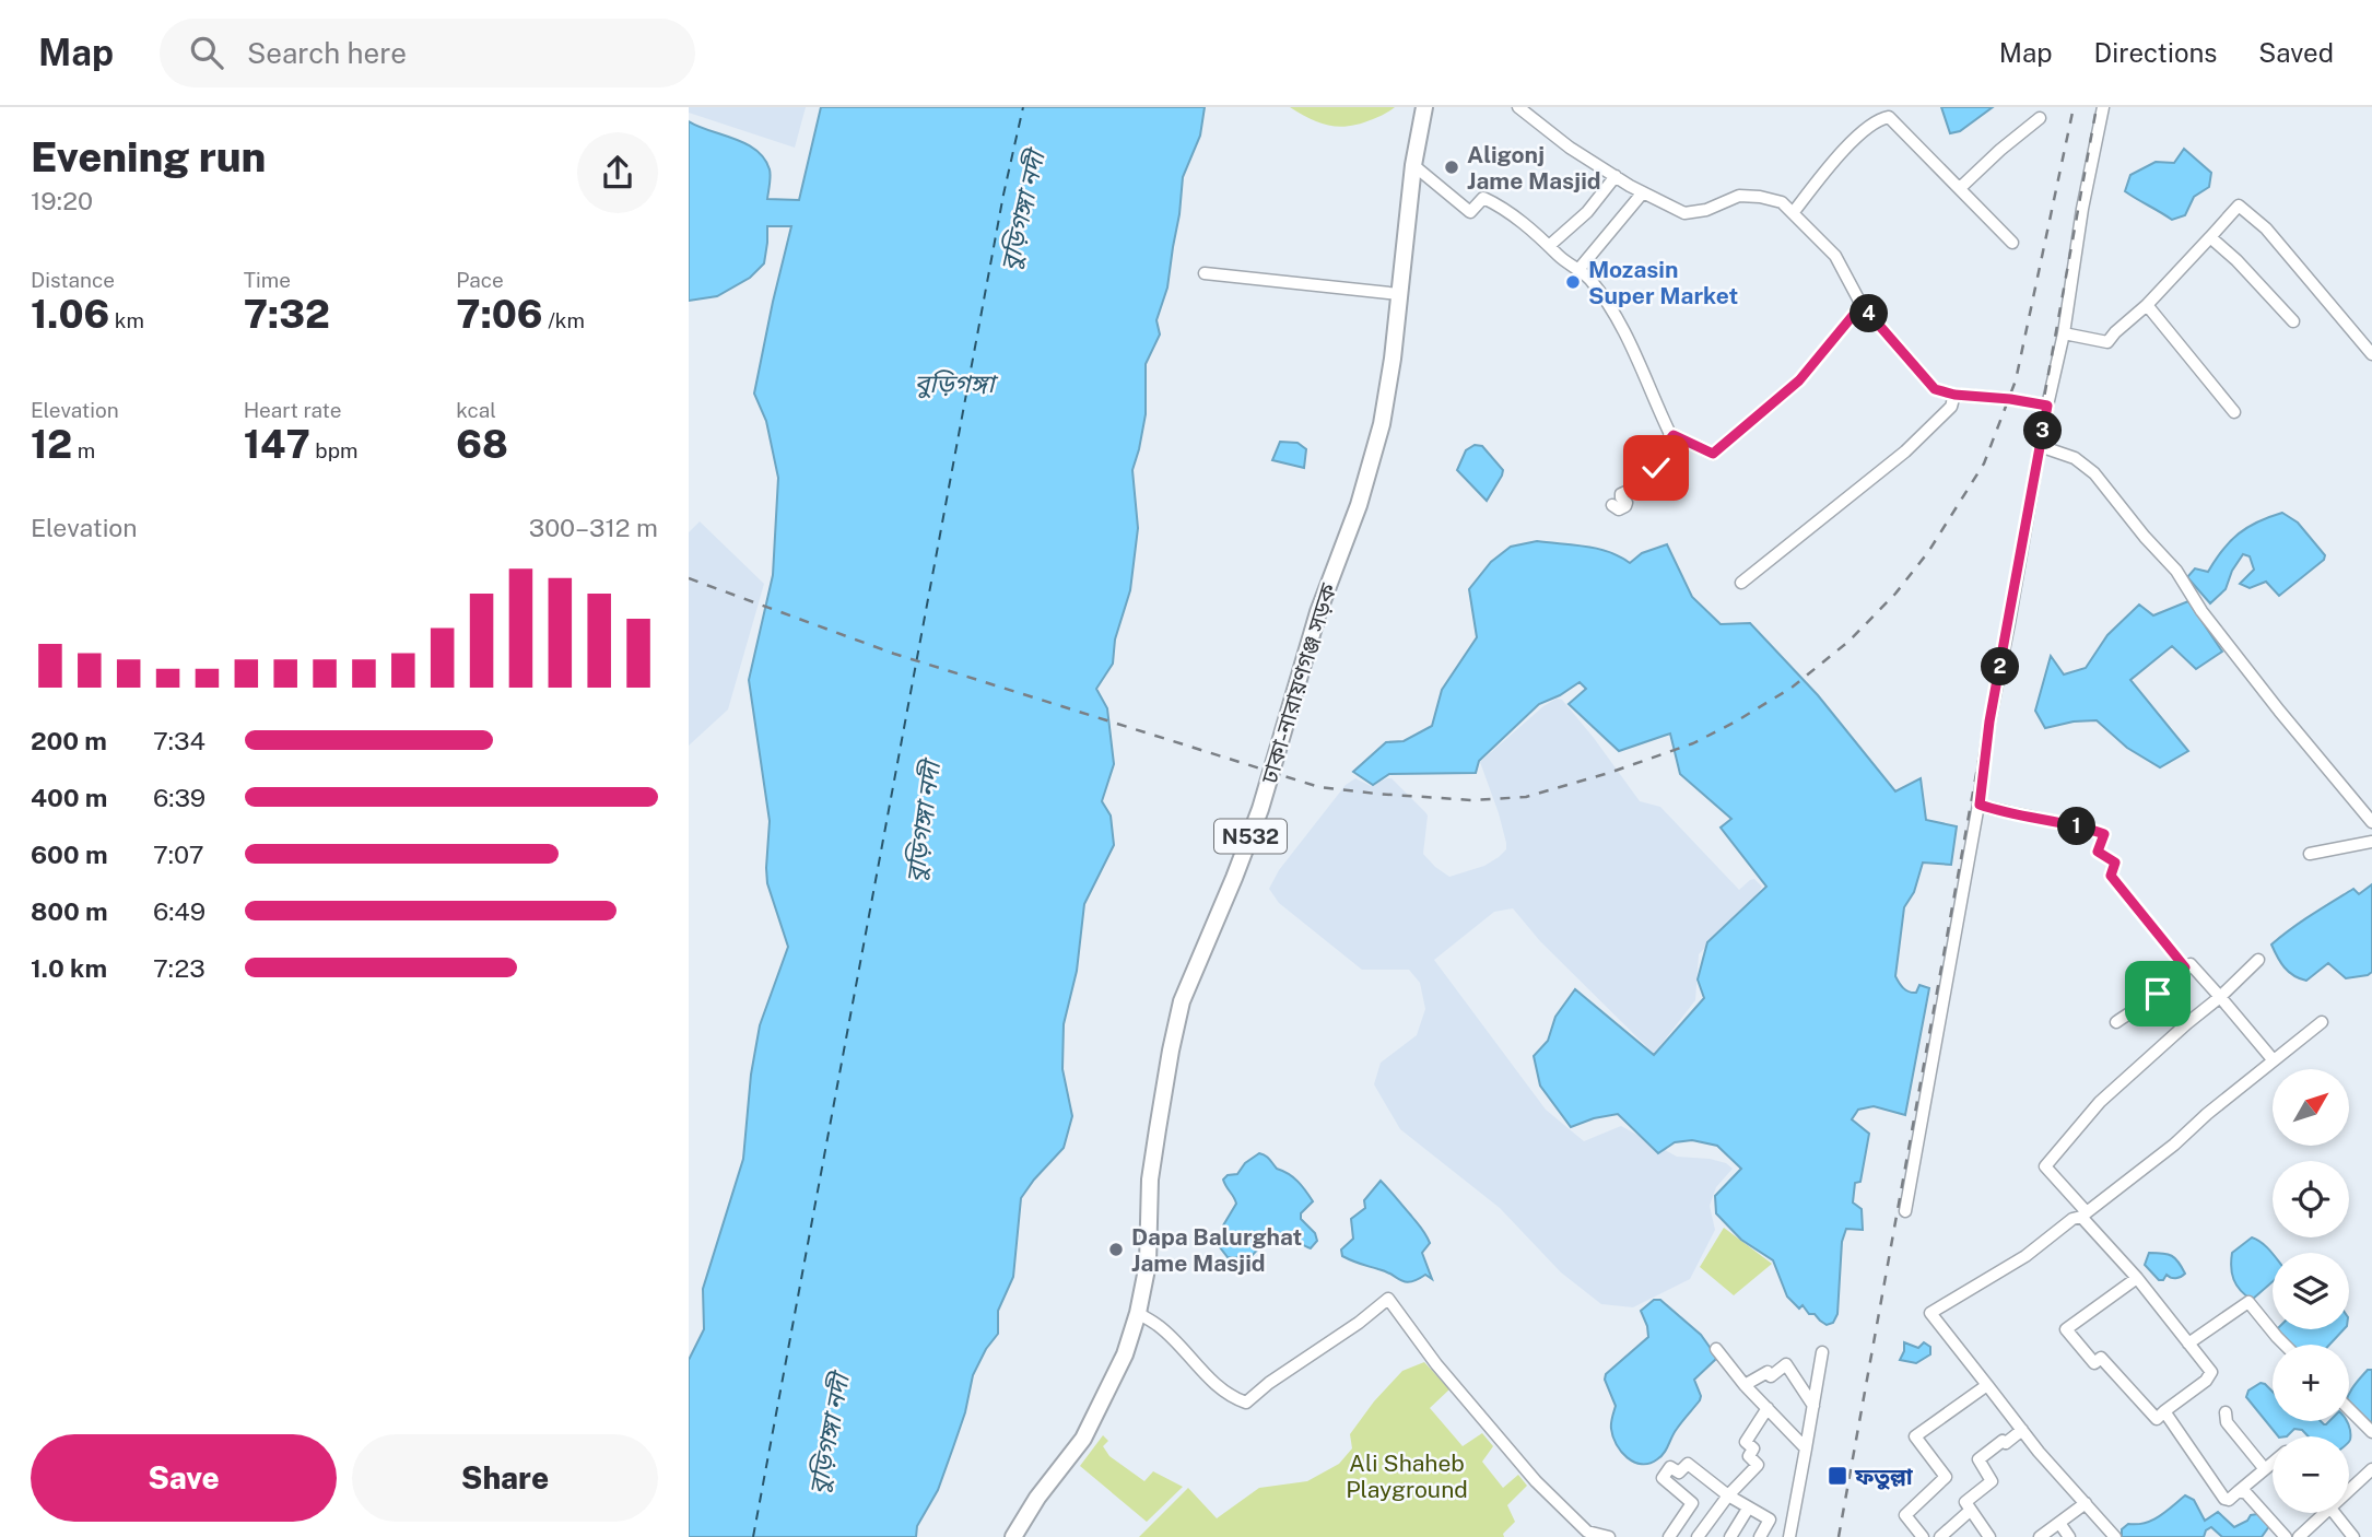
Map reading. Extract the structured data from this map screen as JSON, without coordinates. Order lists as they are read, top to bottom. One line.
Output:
{"streets":{"highway":["ঢাকা-নারায়ণগঞ্জ সড়ক","N532"]},"water":["বুড়িগঙ্গা নদী","বুড়িগঙ্গা"],"parks":["Ali Shaheb Playground"],"places":{"other":["Aligonj Jame Masjid","Mozasin Super Market","Dapa Balurghat Jame Masjid"],"transit":["ফতুল্লা"]},"north":"top right","page":{"header":"Map","search":"Search here","nav":["Map","Directions","Saved"],"heading":["Evening run","19:20"],"stats":[["Distance","1.06 km"],["Time","7:32"],["Pace","7:06 /km"],["Elevation","12 m"],["Heart rate","147 bpm"],["kcal","68"]],"pins":["4","3","2","1"],"chart":["Elevation","300–312 m"],"list":[{"name":"200 m","note":"7:34"},{"name":"400 m","note":"6:39"},{"name":"600 m","note":"7:07"},{"name":"800 m","note":"6:49"},{"name":"1.0 km","note":"7:23"}],"map_buttons":["+","−"],"buttons":["Save","Share"]}}
